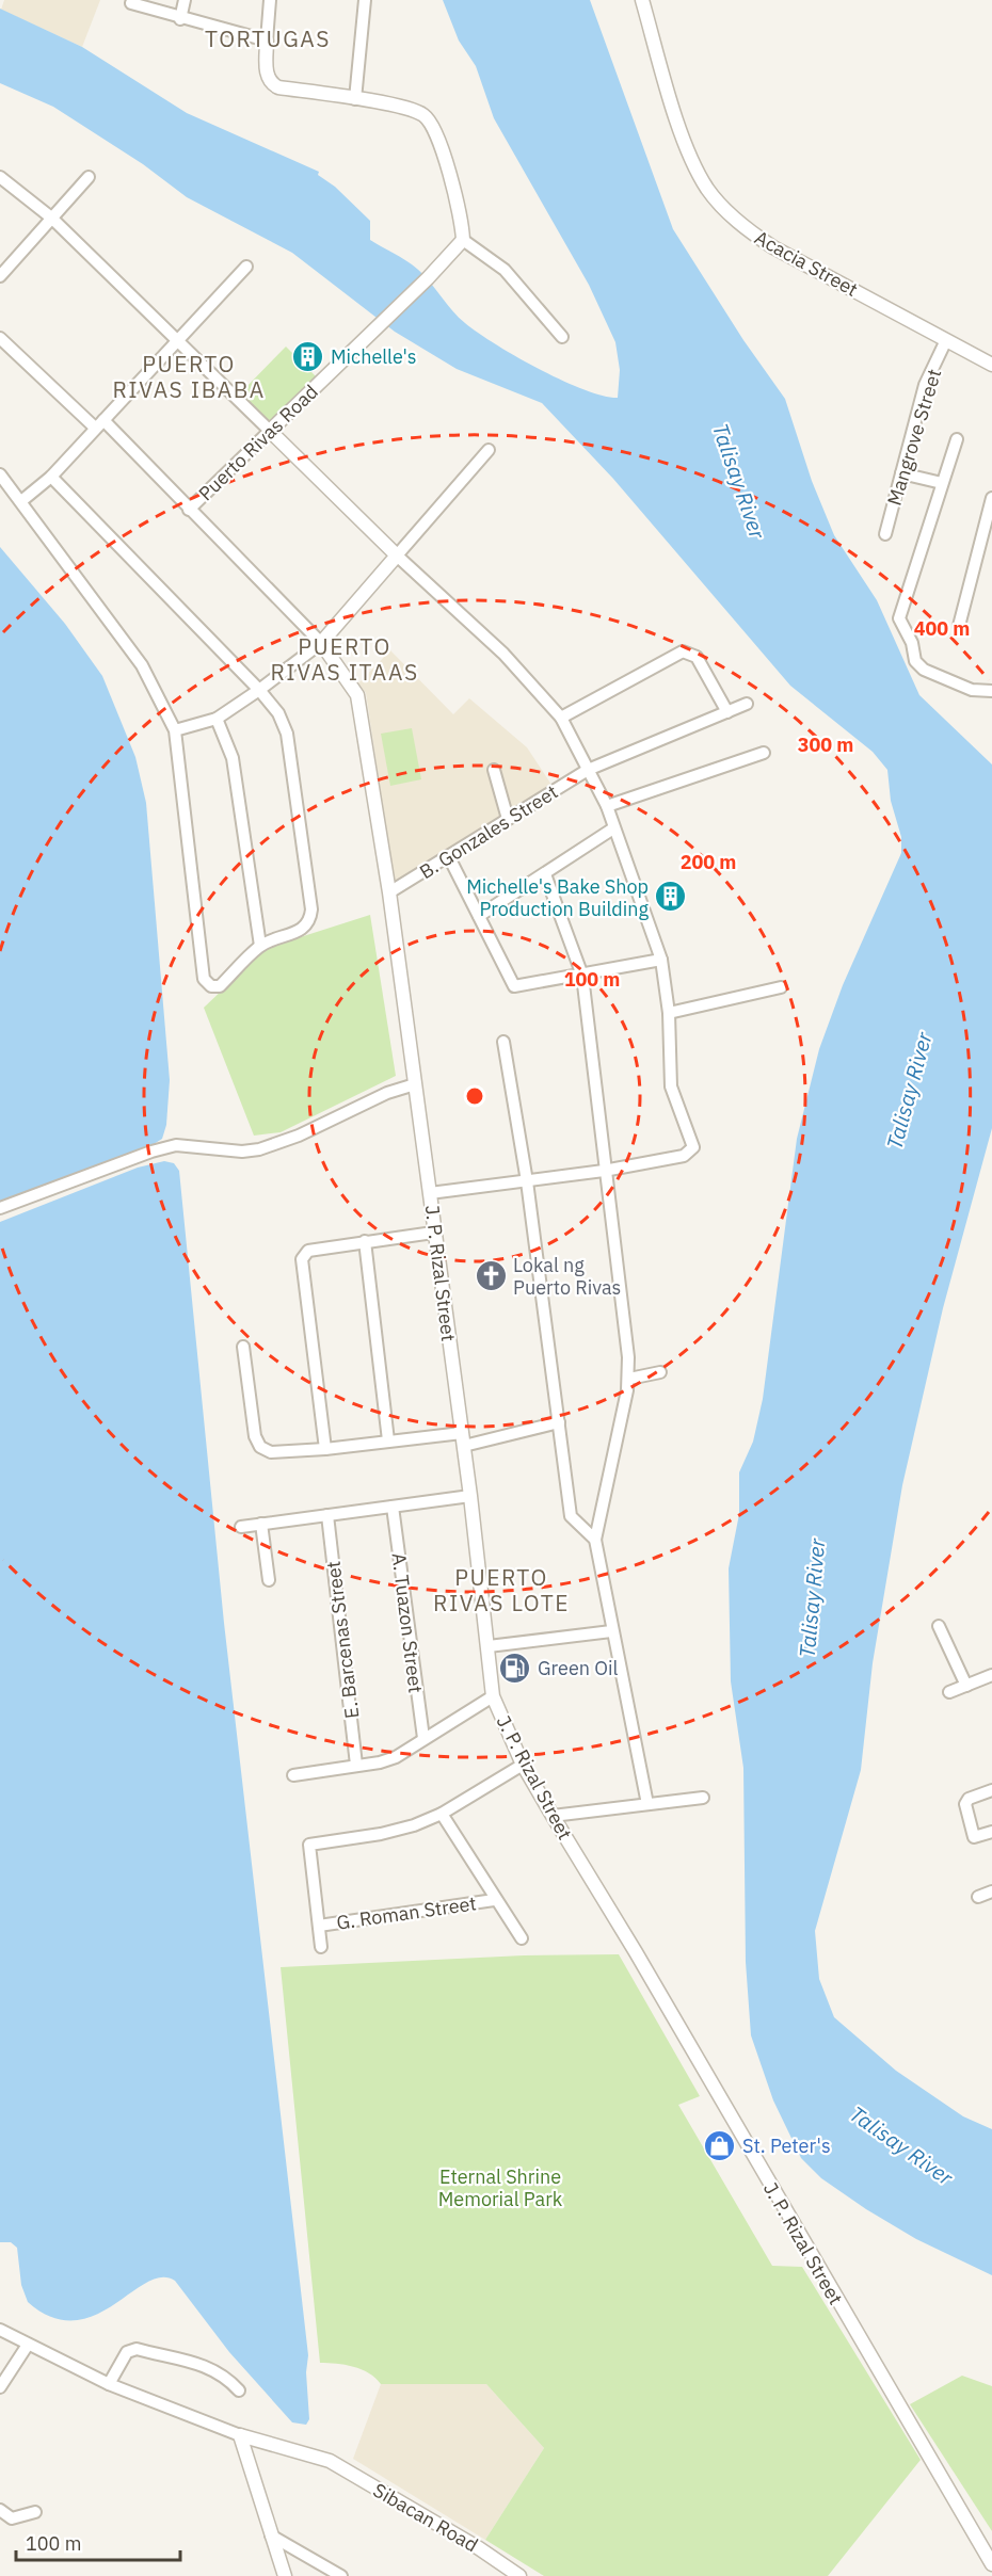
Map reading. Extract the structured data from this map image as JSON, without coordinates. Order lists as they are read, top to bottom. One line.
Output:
{"streets":{"street":["Acacia Street","Mangrove Street","Puerto Rivas Road","B. Gonzales Street","J. P. Rizal Street","A. Tuazon Street","E. Barcenas Street","G. Roman Street","Sibacan Road"]},"crossings":[["Acacia Street","Mangrove Street"],["B. Gonzales Street","J. P. Rizal Street"]],"districts":["TORTUGAS","PUERTO RIVAS IBABA","PUERTO RIVAS ITAAS","PUERTO RIVAS LOTE"],"water":["Talisay River"],"parks":["Eternal Shrine Memorial Park"],"places":{"building":["Michelle's","Michelle's Bake Shop Production Building"],"church":["Lokal ng Puerto Rivas"],"fuel station":["Green Oil"],"shop":["St. Peter's"]},"scale_bar":"100 m","rings":["400 m","300 m","200 m","100 m"]}
